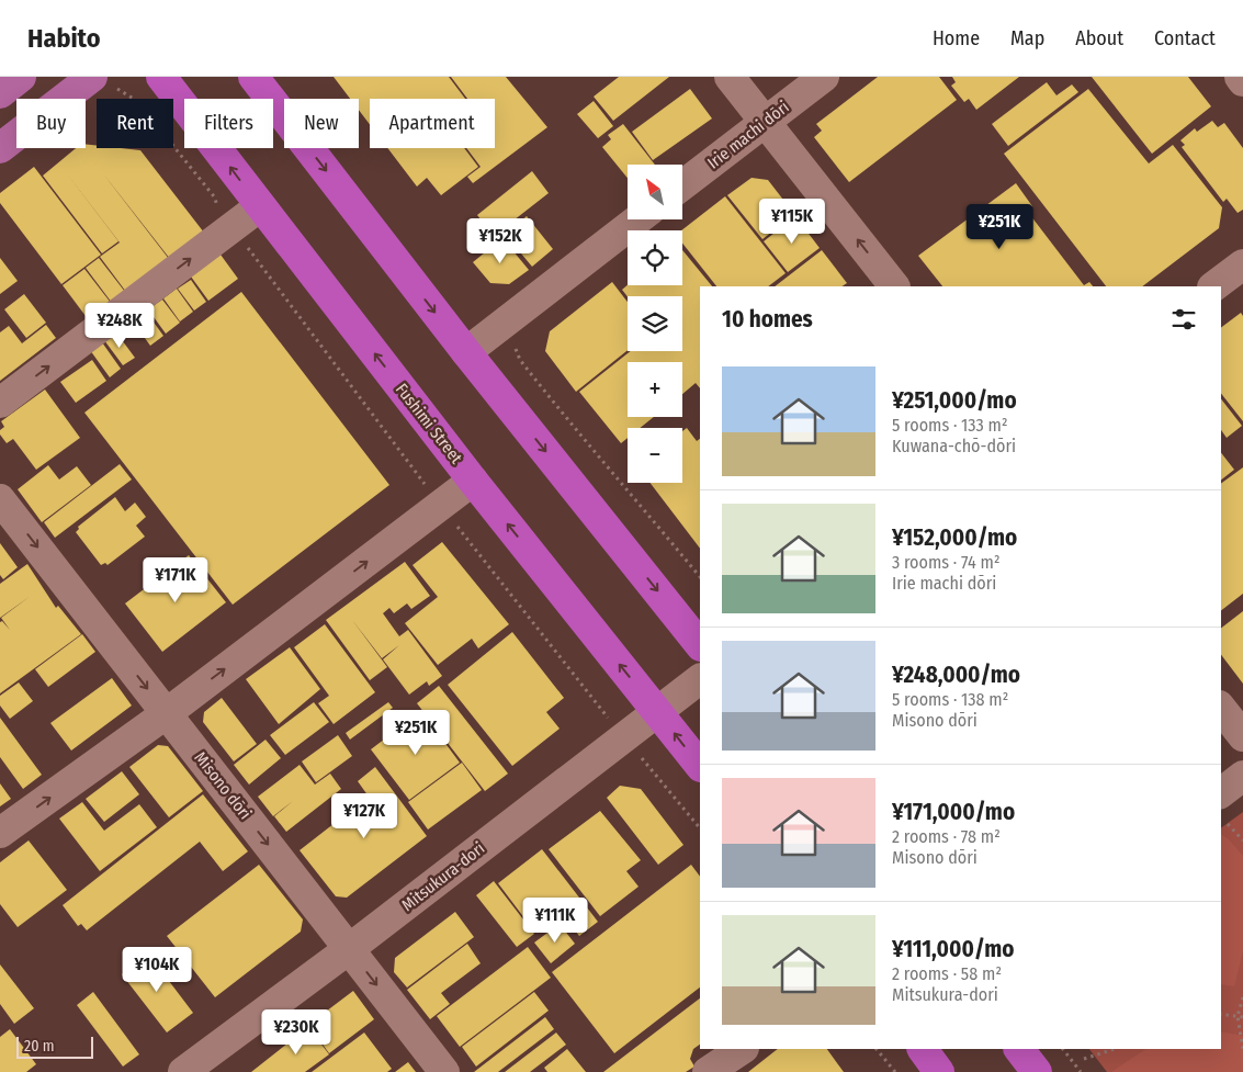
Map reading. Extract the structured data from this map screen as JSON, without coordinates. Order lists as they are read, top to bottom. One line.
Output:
{"streets":{"highway":["Fushimi Street"],"street":["Irie machi dōri","Misono dōri","Mitsukura-dori"]},"crossings":[["Fushimi Street","Mitsukura-dori"],["Misono dōri","Mitsukura-dori"]],"one_way":["Misono dōri"],"scale_bar":"20 m","north":"top left","page":{"header":"Habito","nav":["Home","Map","About","Contact"],"chip":["Buy","Rent","Filters","New","Apartment"],"map_buttons":["+","−"],"price":["¥115K","¥251K","¥152K","¥248K","¥171K","¥251K","¥127K","¥111K","¥104K","¥230K"],"heading":"10 homes","list":[{"name":"¥251,000/mo","note":"5 rooms · 133 m² · Kuwana-chō-dōri"},{"name":"¥152,000/mo","note":"3 rooms · 74 m² · Irie machi dōri"},{"name":"¥248,000/mo","note":"5 rooms · 138 m² · Misono dōri"},{"name":"¥171,000/mo","note":"2 rooms · 78 m² · Misono dōri"},{"name":"¥111,000/mo","note":"2 rooms · 58 m² · Mitsukura-dori"}],"scale":"20 m"}}
